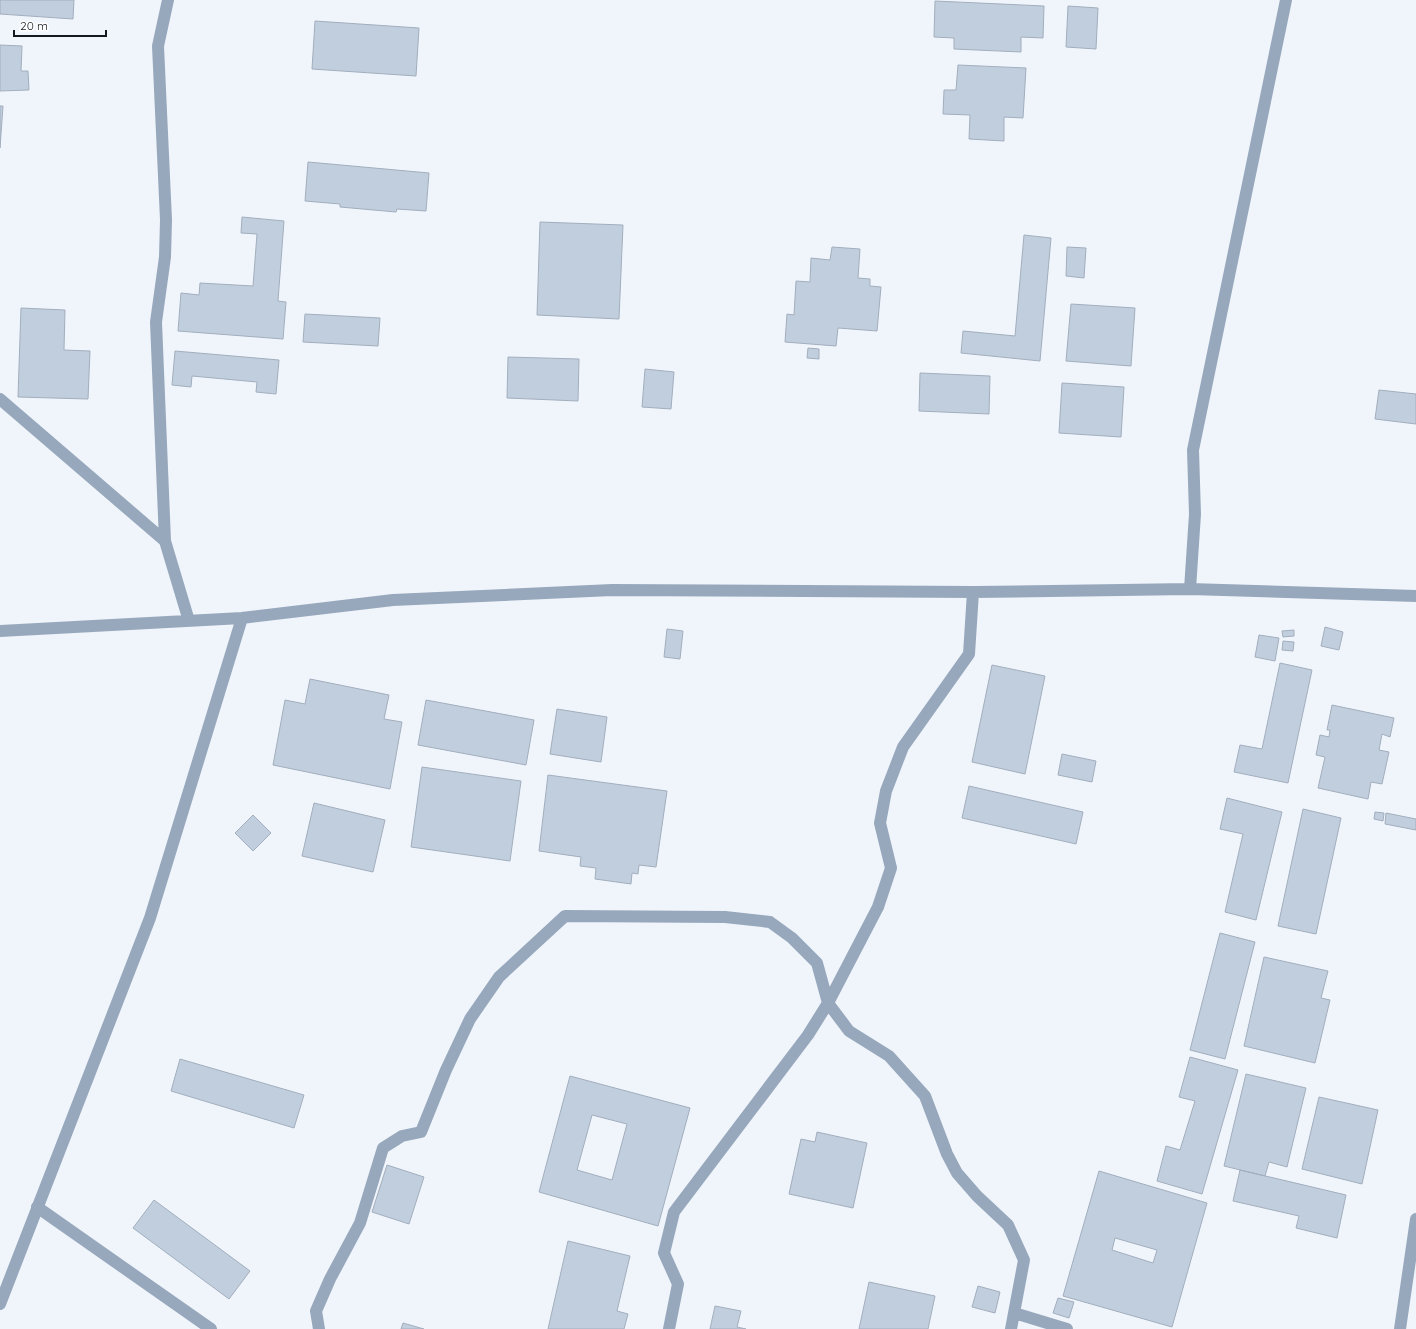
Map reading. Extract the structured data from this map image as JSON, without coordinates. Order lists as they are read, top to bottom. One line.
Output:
{"scale_bar":"20 m"}
